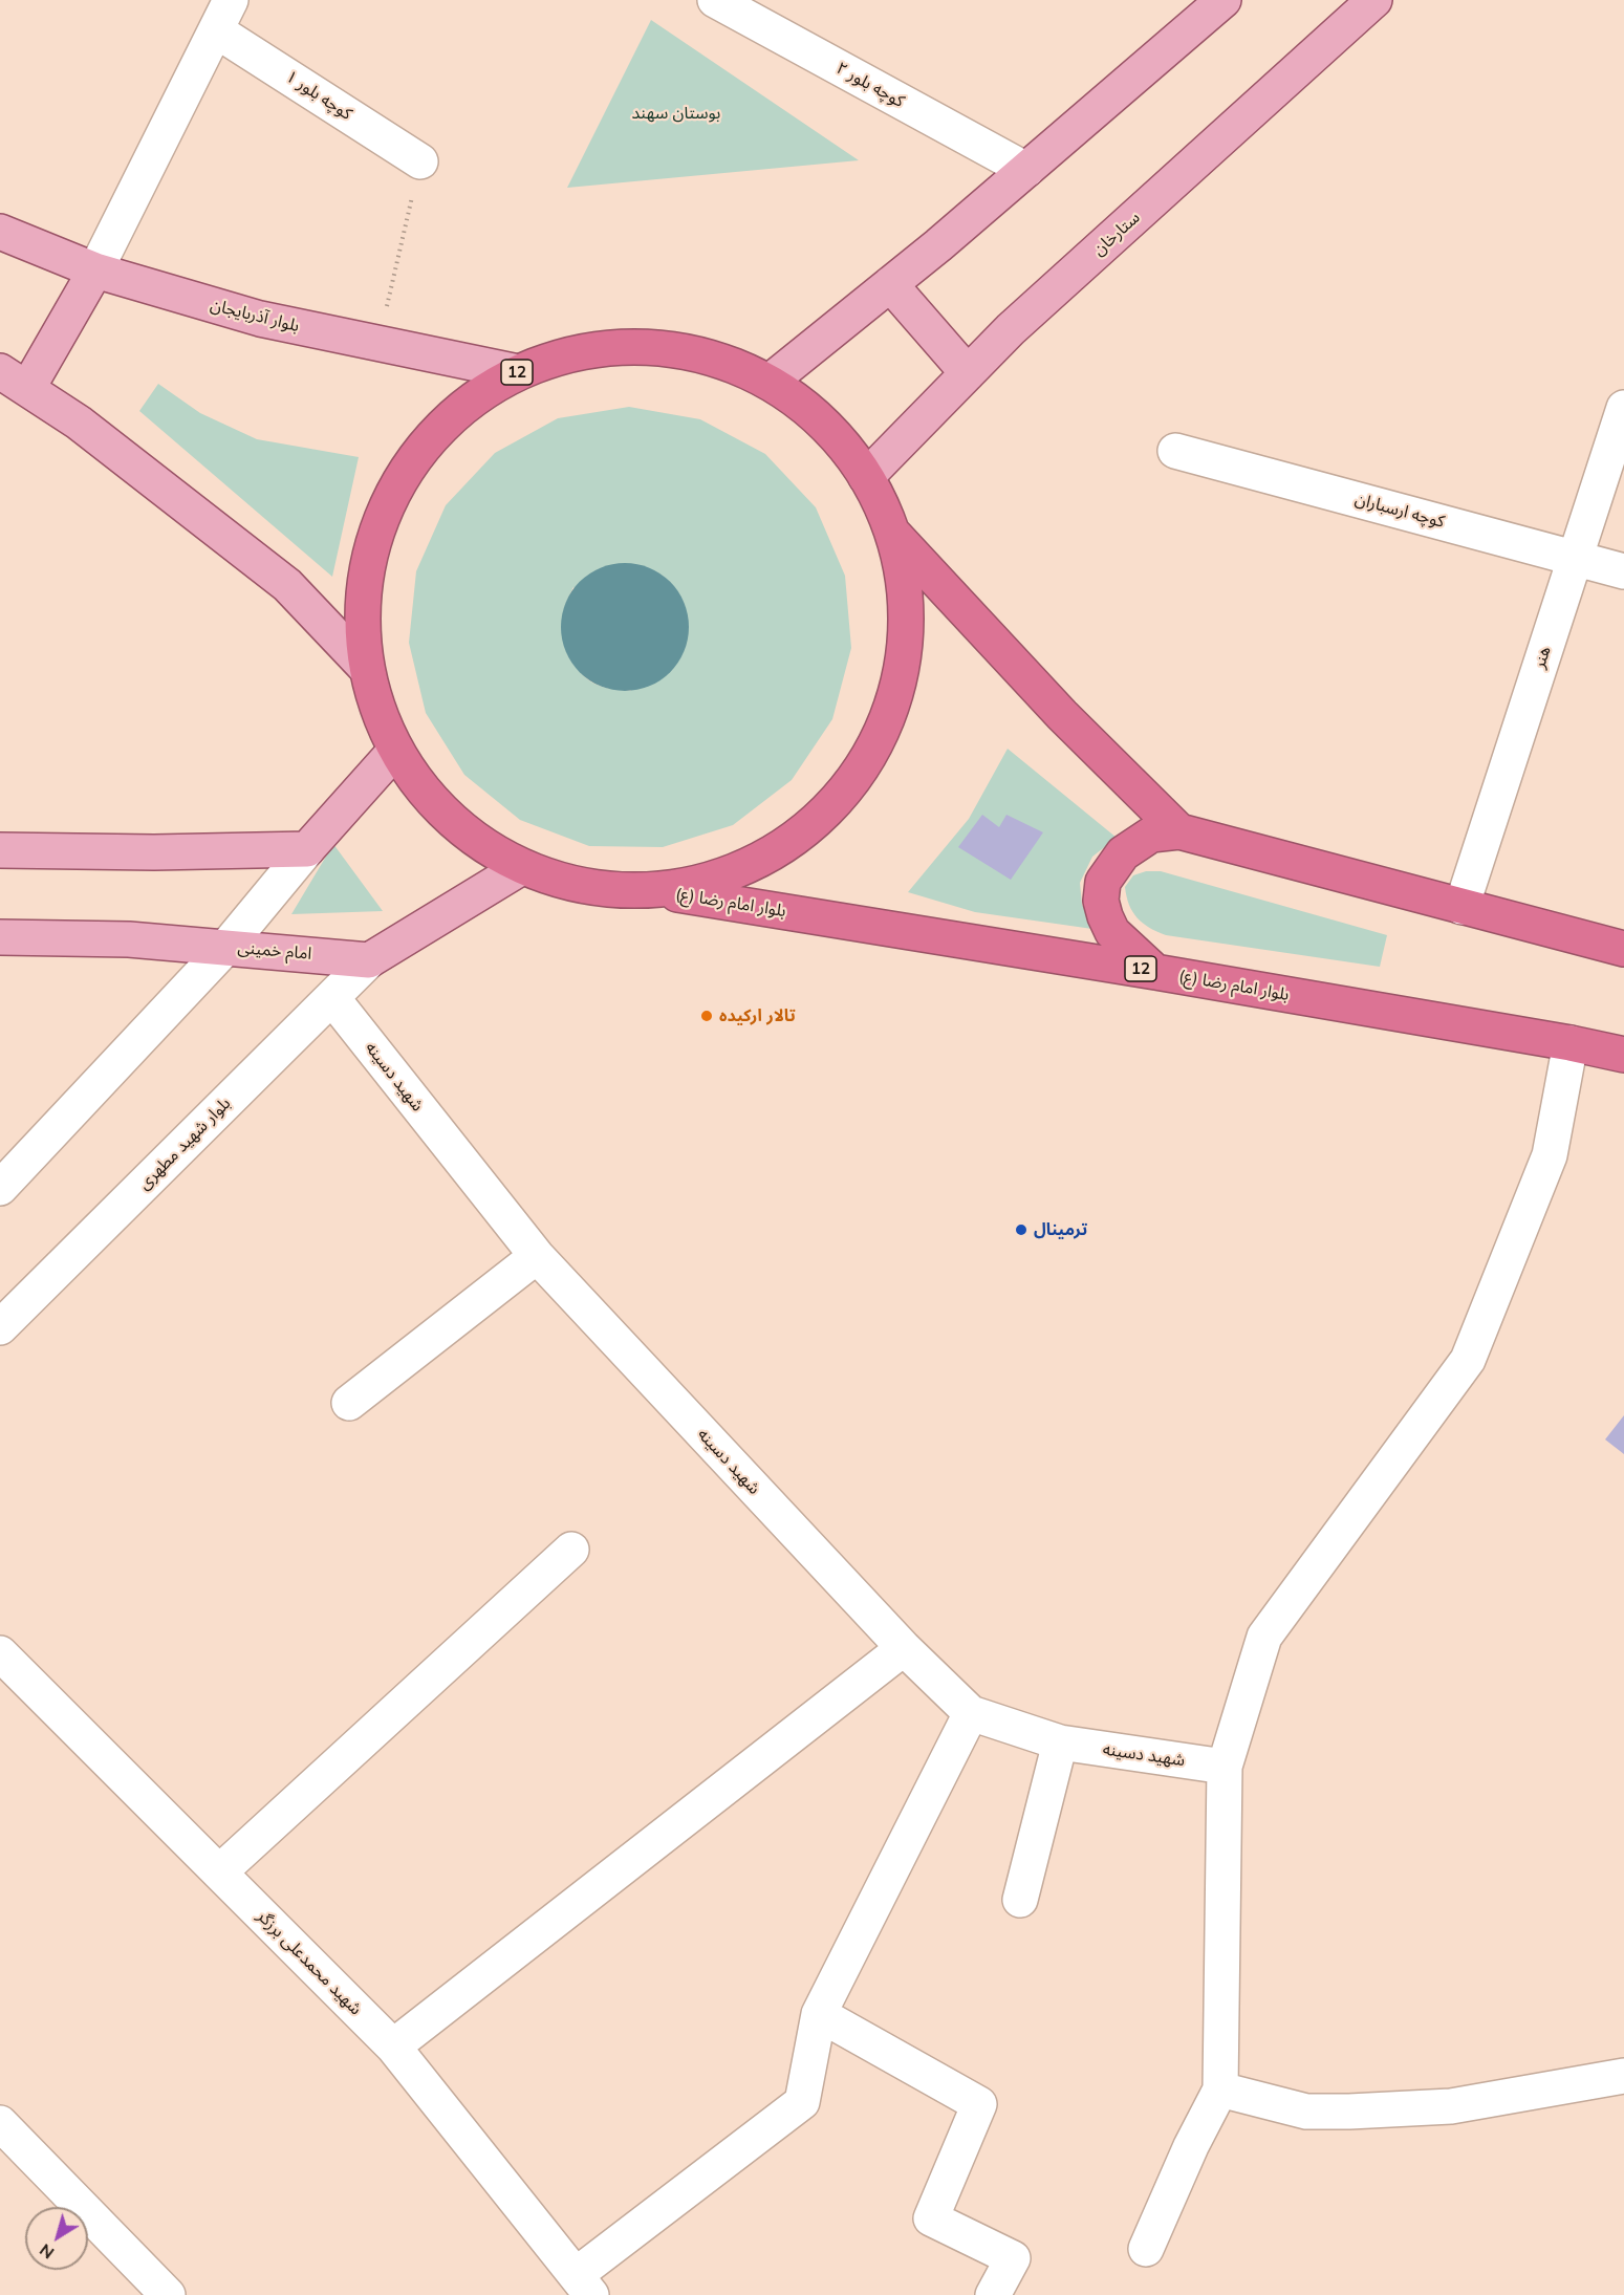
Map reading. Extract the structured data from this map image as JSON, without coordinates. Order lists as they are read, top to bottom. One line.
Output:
{"streets":{"highway":["12","بلوار امام رضا (ع)"],"main road":["ستارخان","بلوار آذربایجان","امام خمینی"],"street":["کوچه بلور ۲","کوچه بلور ۱","کوچه ارسباران","هنر","شهید دسینه","بلوار شهید مطهری","شهید محمدعلی برزگر"]},"crossings":[["ستارخان","12"],["بلوار آذربایجان","12"],["12","هنر"],["12","بلوار امام رضا (ع)"],["کوچه ارسباران","هنر"],["امام خمینی","بلوار شهید مطهری"],["شهید دسینه","بلوار شهید مطهری"]],"parks":["بوستان سهند"],"places":["تالار ارکیده","ترمینال"],"north":"bottom left"}
